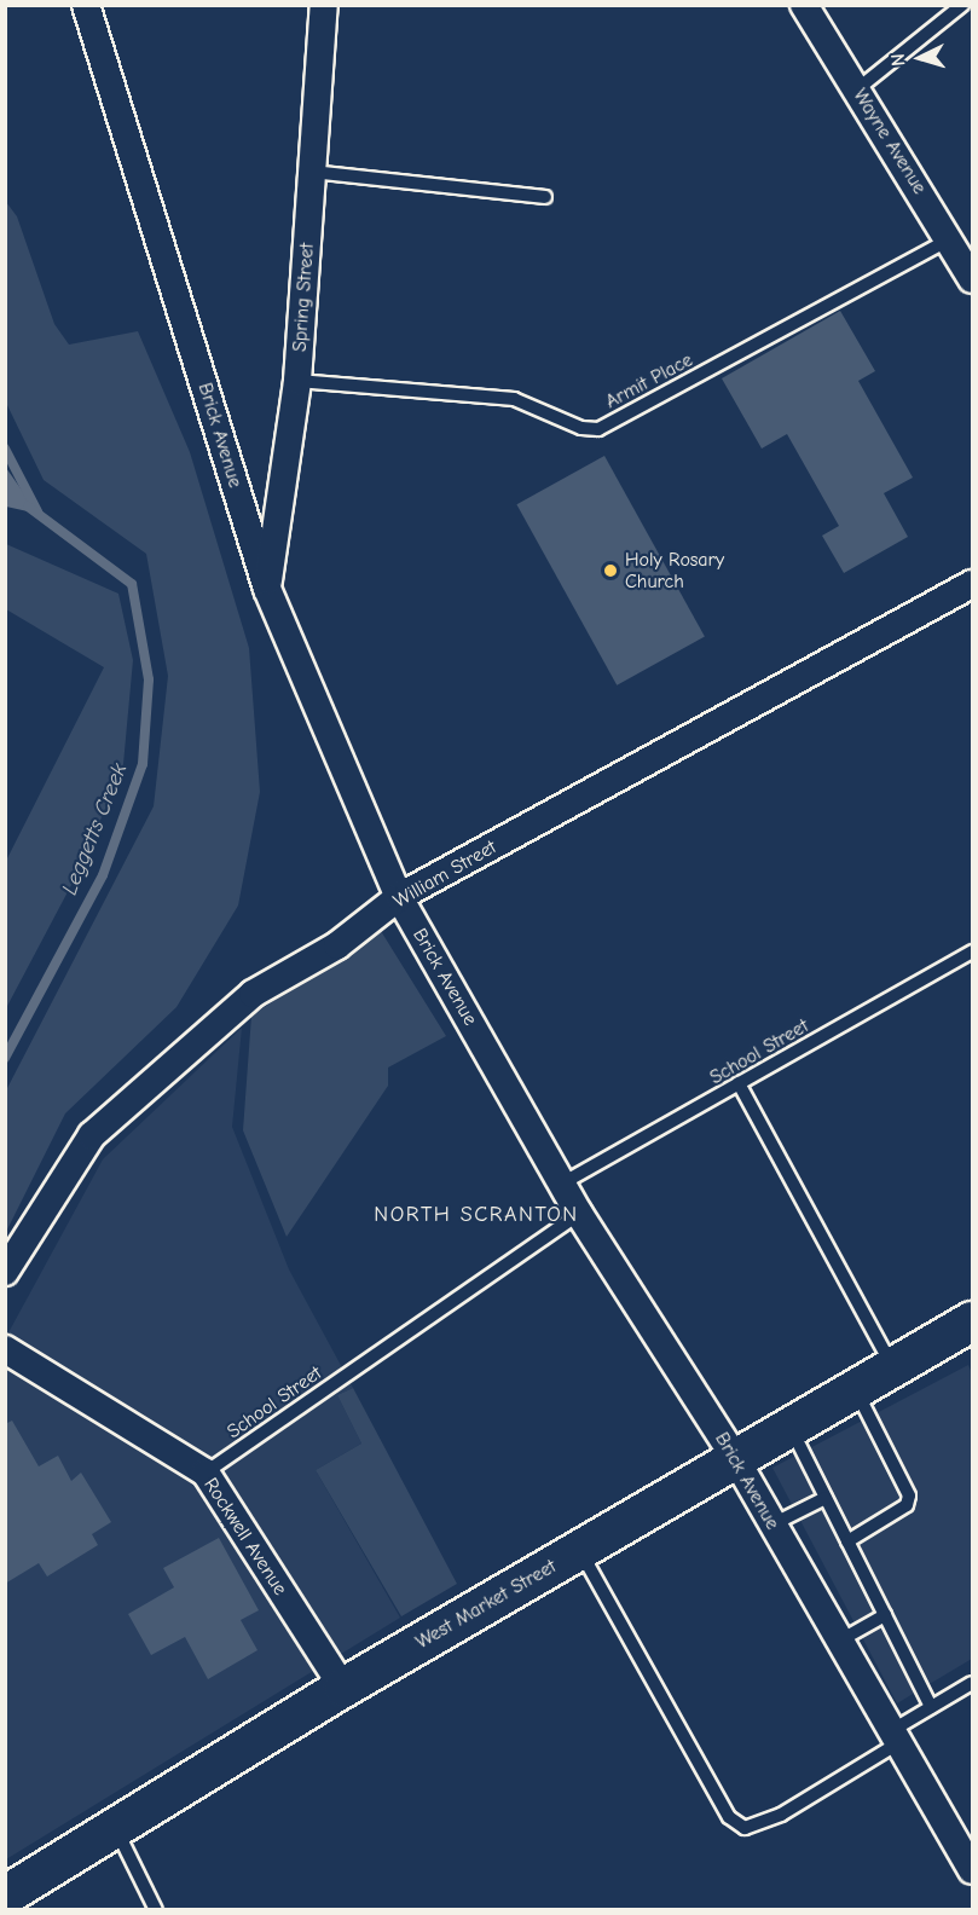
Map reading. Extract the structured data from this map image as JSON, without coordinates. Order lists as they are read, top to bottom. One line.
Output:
{"streets":{"main road":["West Market Street"],"street":["Wayne Avenue","Spring Street","Brick Avenue","William Street","Rockwell Avenue"],"lane":["Armit Place","School Street"]},"crossings":[["Wayne Avenue","Armit Place"],["Spring Street","Armit Place"],["Spring Street","Brick Avenue"],["Brick Avenue","William Street"],["Brick Avenue","School Street"],["Brick Avenue","West Market Street"],["School Street","Rockwell Avenue"],["Rockwell Avenue","West Market Street"]],"districts":["NORTH SCRANTON"],"water":["Leggetts Creek"],"places":["Holy Rosary Church"],"north":"left"}
